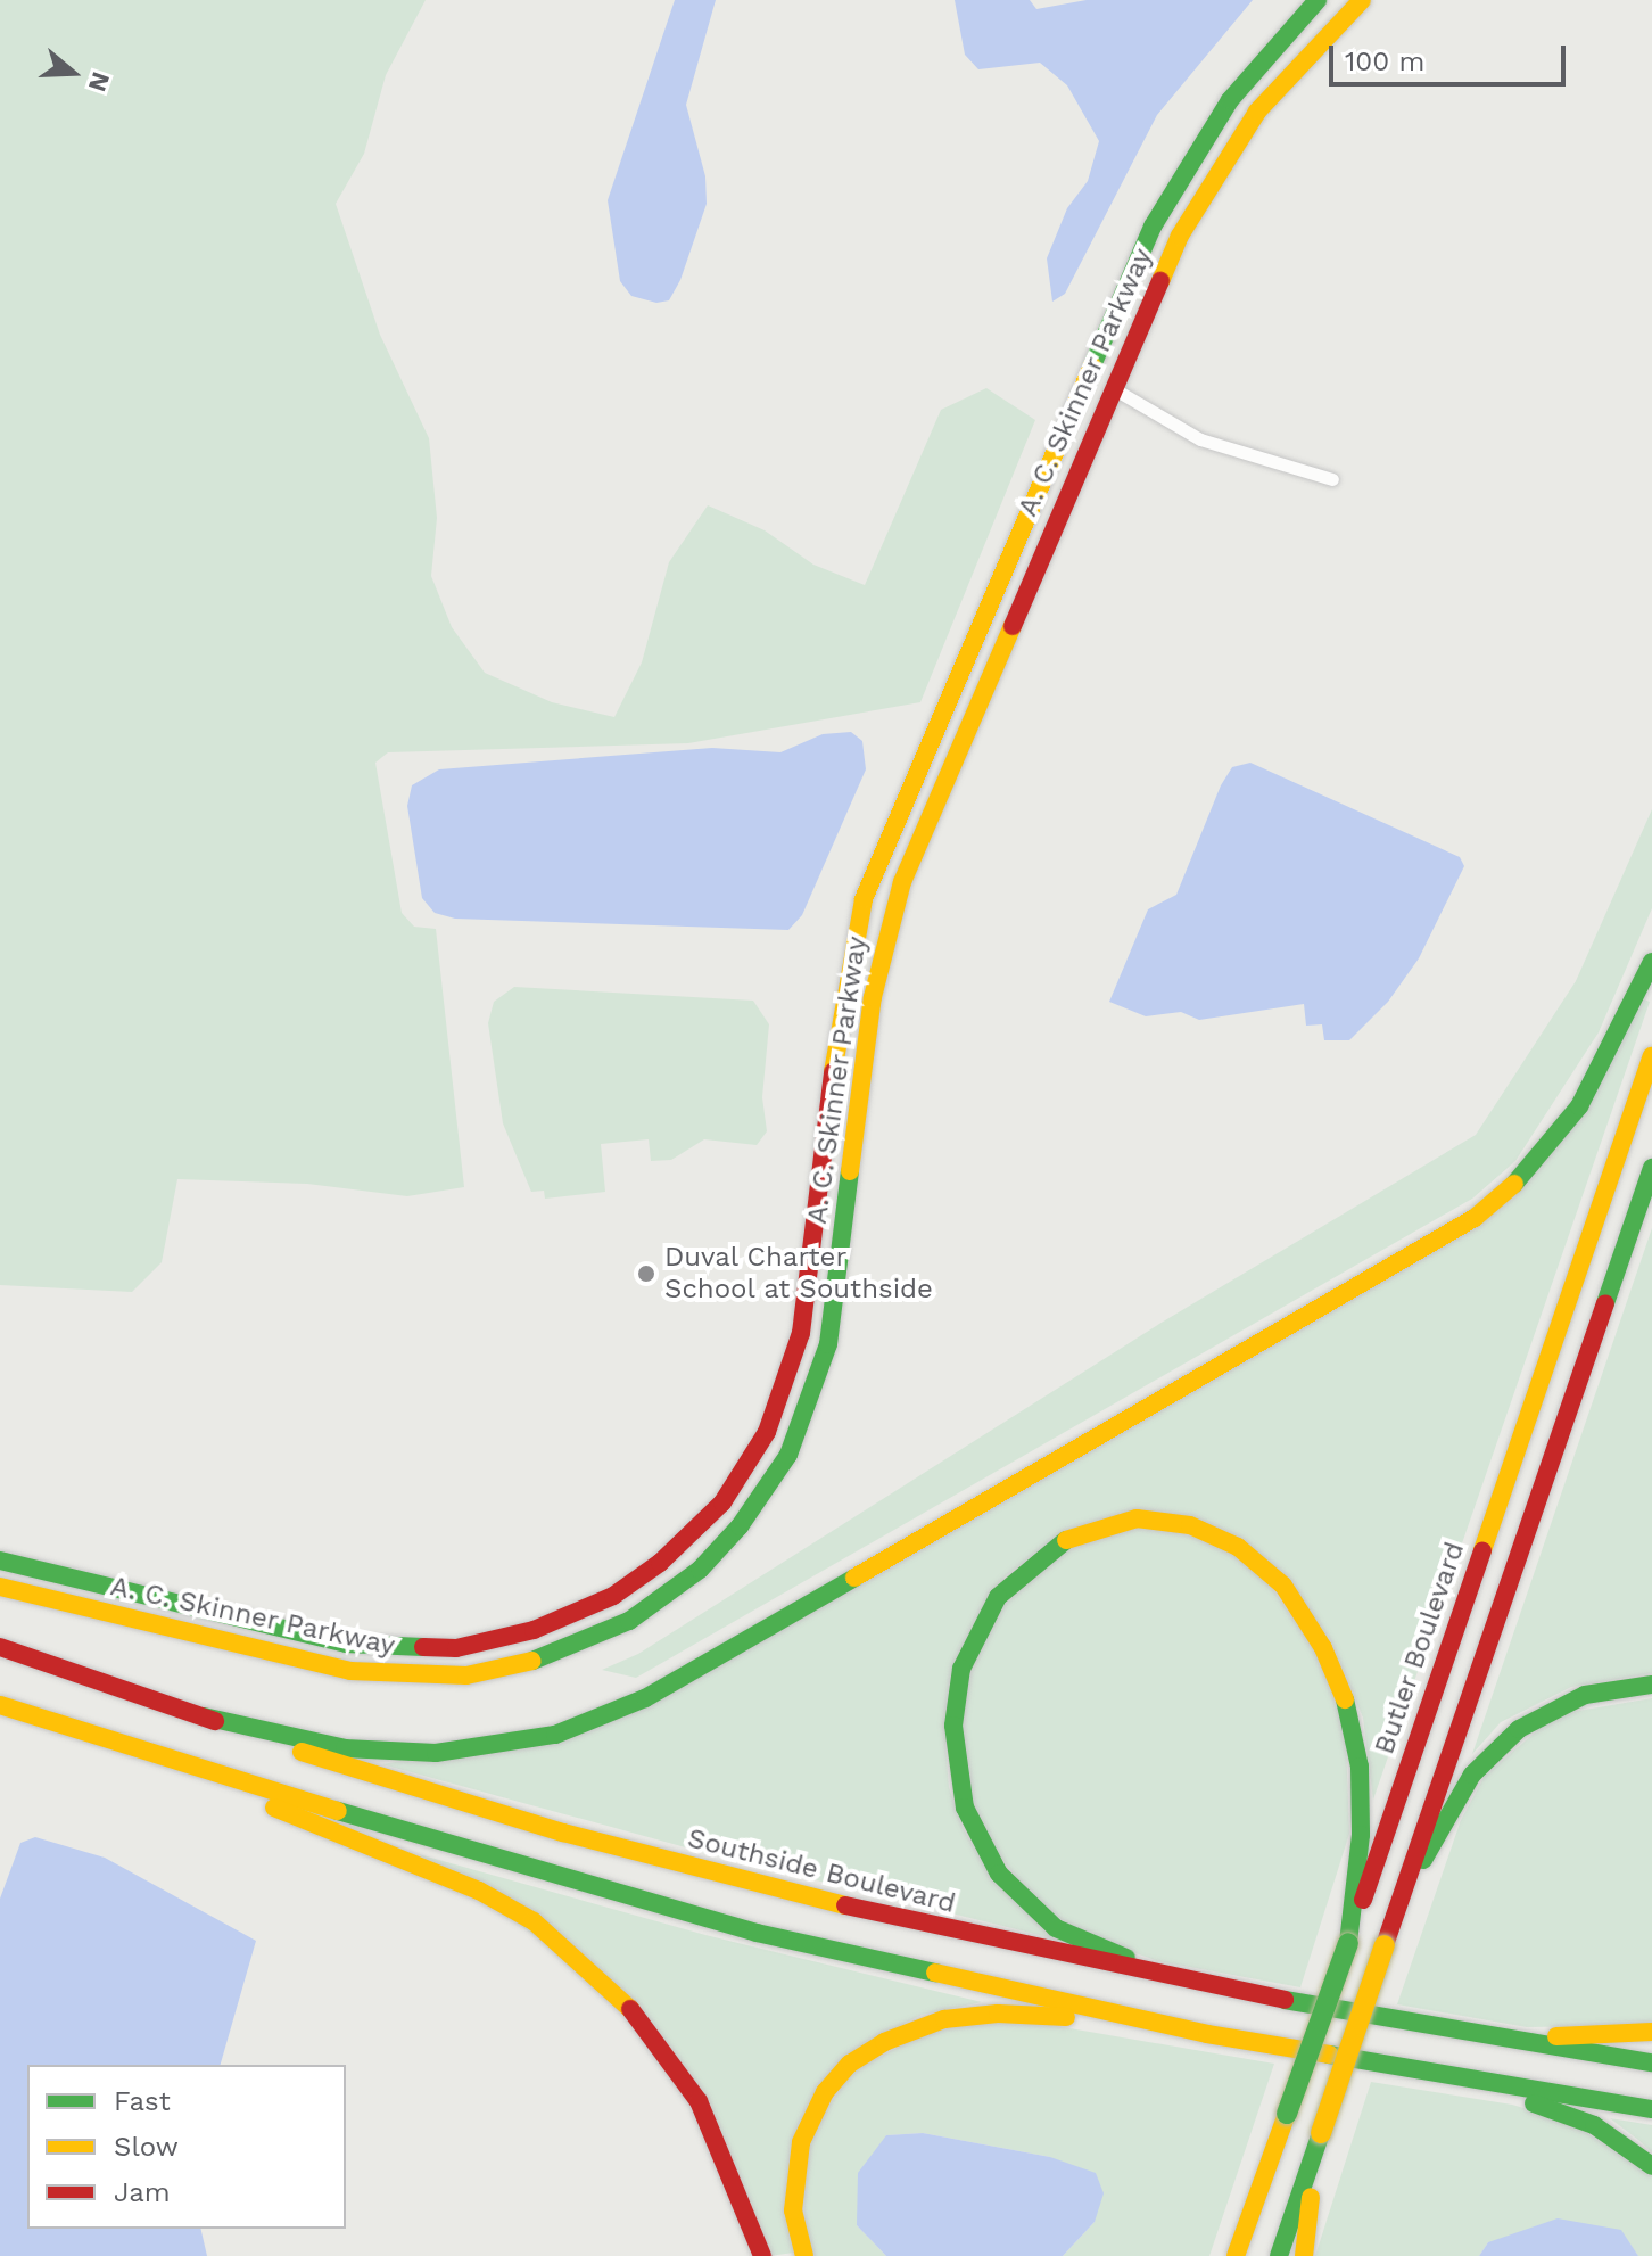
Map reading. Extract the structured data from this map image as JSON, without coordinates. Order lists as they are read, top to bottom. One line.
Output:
{"streets":{"main road":["A. C. Skinner Parkway","Butler Boulevard","Southside Boulevard"]},"places":["Duval Charter School at Southside"],"legend":["Fast","Slow","Jam"],"scale_bar":"100 m","north":"right"}
